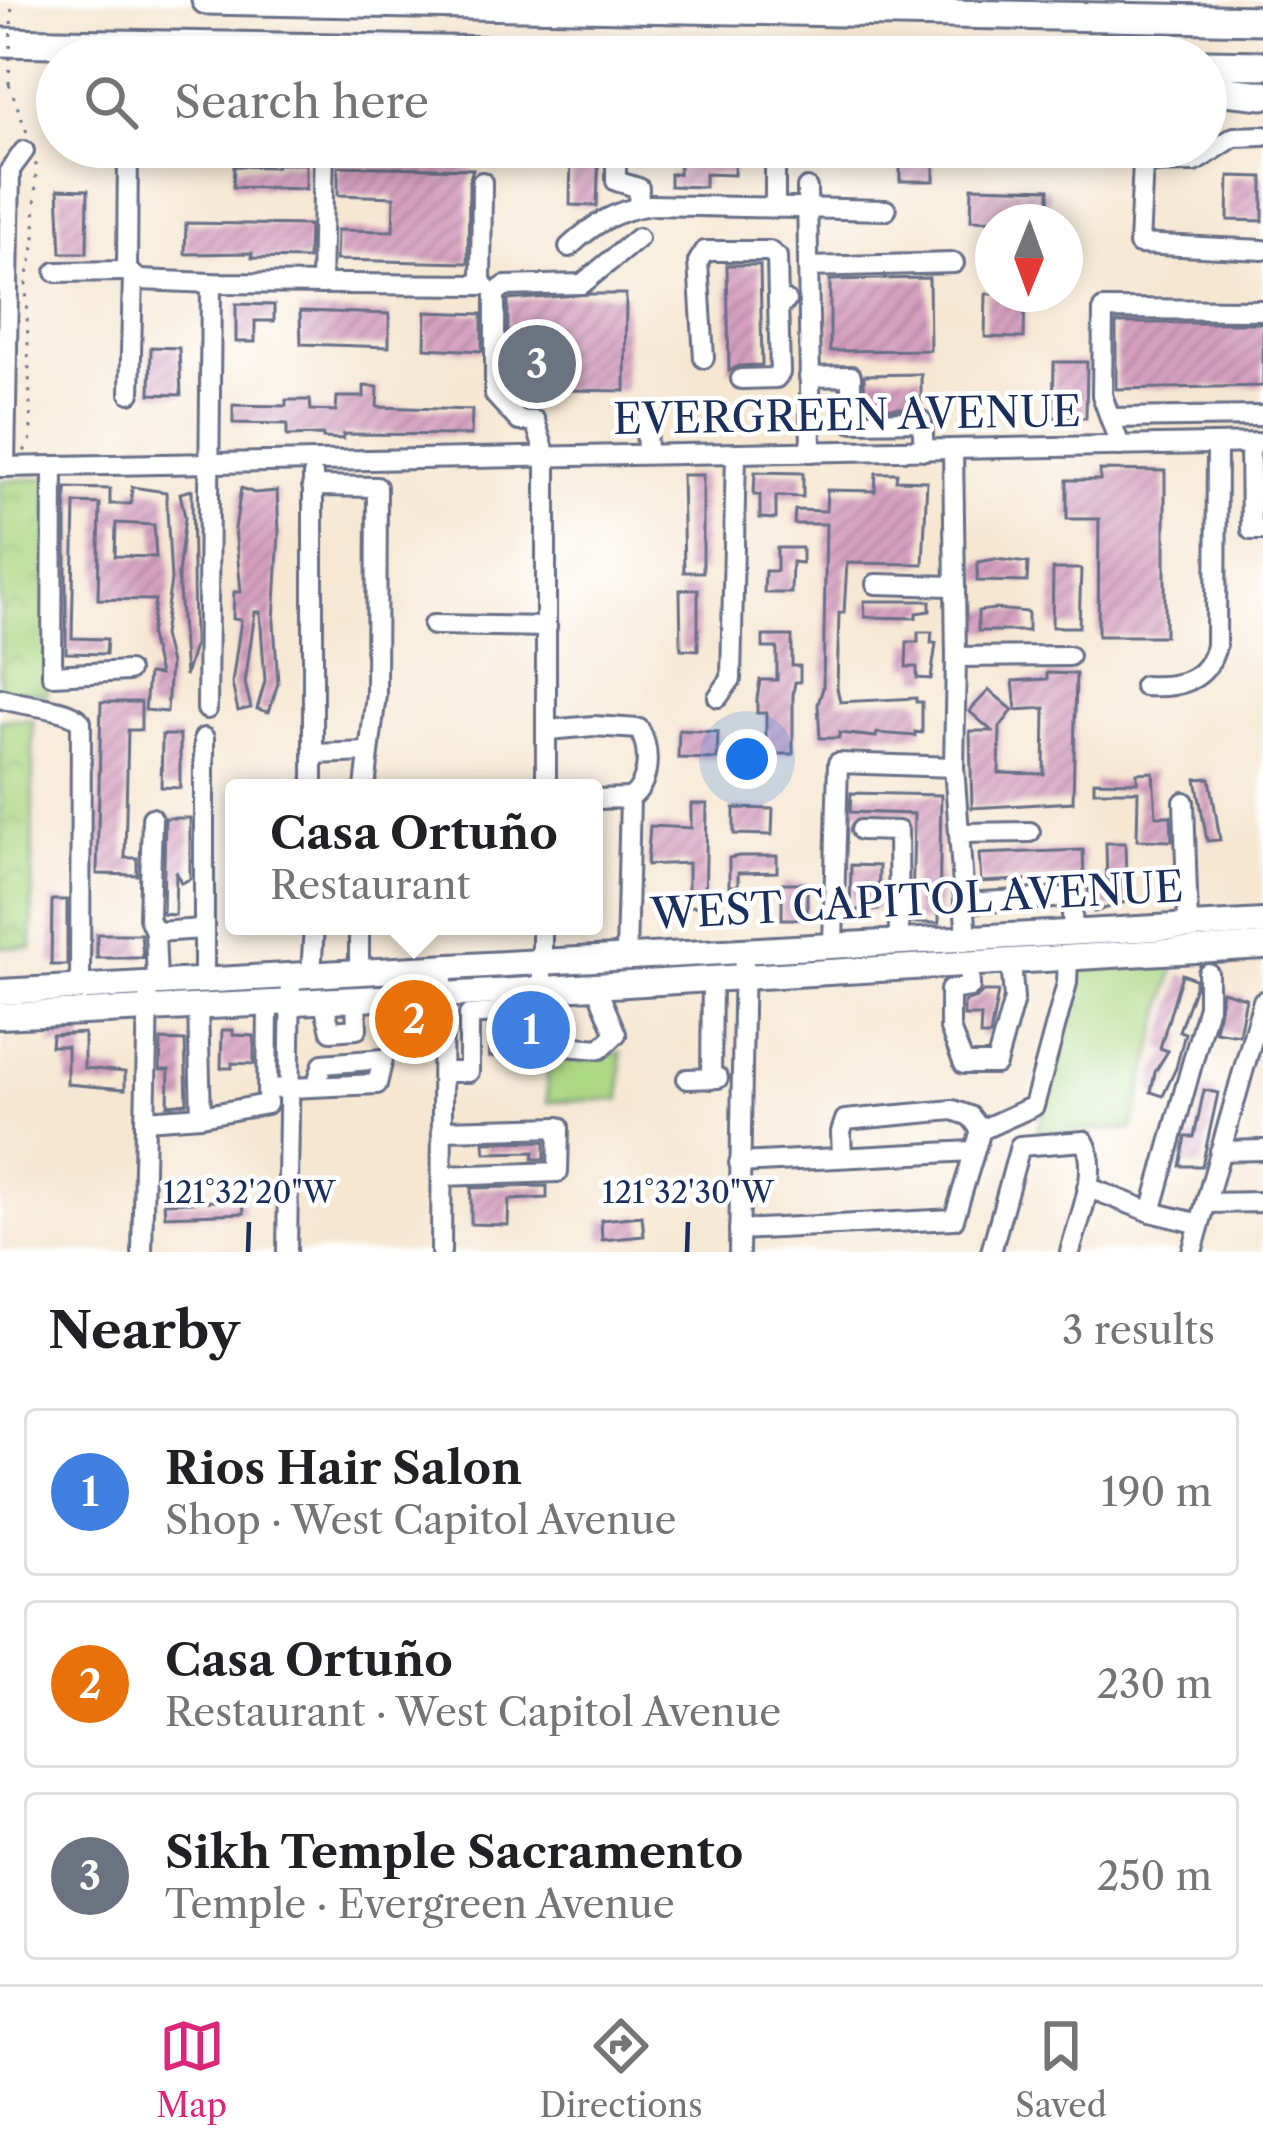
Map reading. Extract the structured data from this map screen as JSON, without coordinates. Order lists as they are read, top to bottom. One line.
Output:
{"streets":{"main road":["WEST CAPITOL AVENUE"],"street":["EVERGREEN AVENUE"]},"north":"bottom","page":{"search":"Search here","pins":["3","2","1"],"popup":["Casa Ortuño","Restaurant"],"heading":["Nearby","3 results"],"list":[{"mark":"1","name":"Rios Hair Salon","note":"Shop · West Capitol Avenue","value":"190 m"},{"mark":"2","name":"Casa Ortuño","note":"Restaurant · West Capitol Avenue","value":"230 m"},{"mark":"3","name":"Sikh Temple Sacramento","note":"Temple · Evergreen Avenue","value":"250 m"}],"nav":["Map","Directions","Saved"]},"coordinates":["121°32'20\"W","121°32'30\"W"]}
